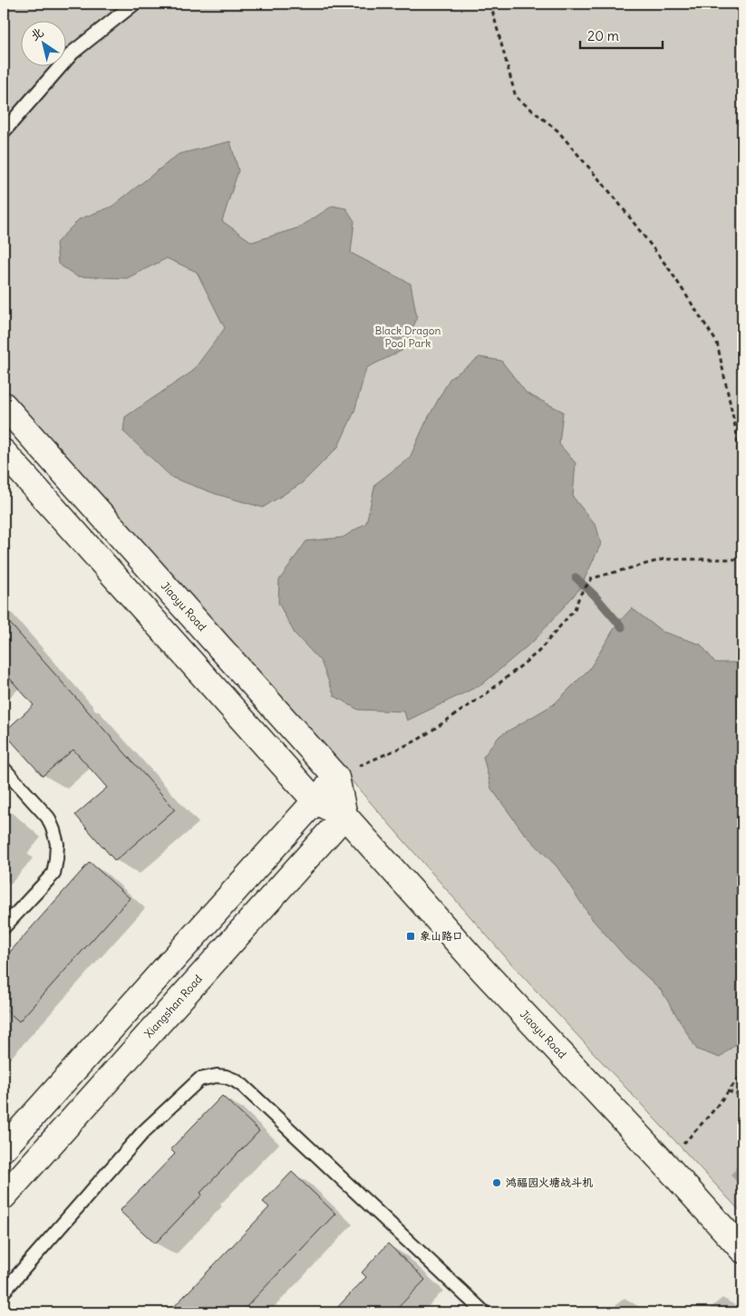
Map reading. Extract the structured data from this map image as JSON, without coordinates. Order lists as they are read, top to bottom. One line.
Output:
{"streets":{"main road":["Jiaoyu Road","Xiangshan Road"]},"crossings":[["Jiaoyu Road","Xiangshan Road"]],"parks":["Black Dragon Pool Park"],"places":{"transit":["象山路口"],"other":["鸿福园火塘战斗机"]},"scale_bar":"20 m","north":"top left"}
